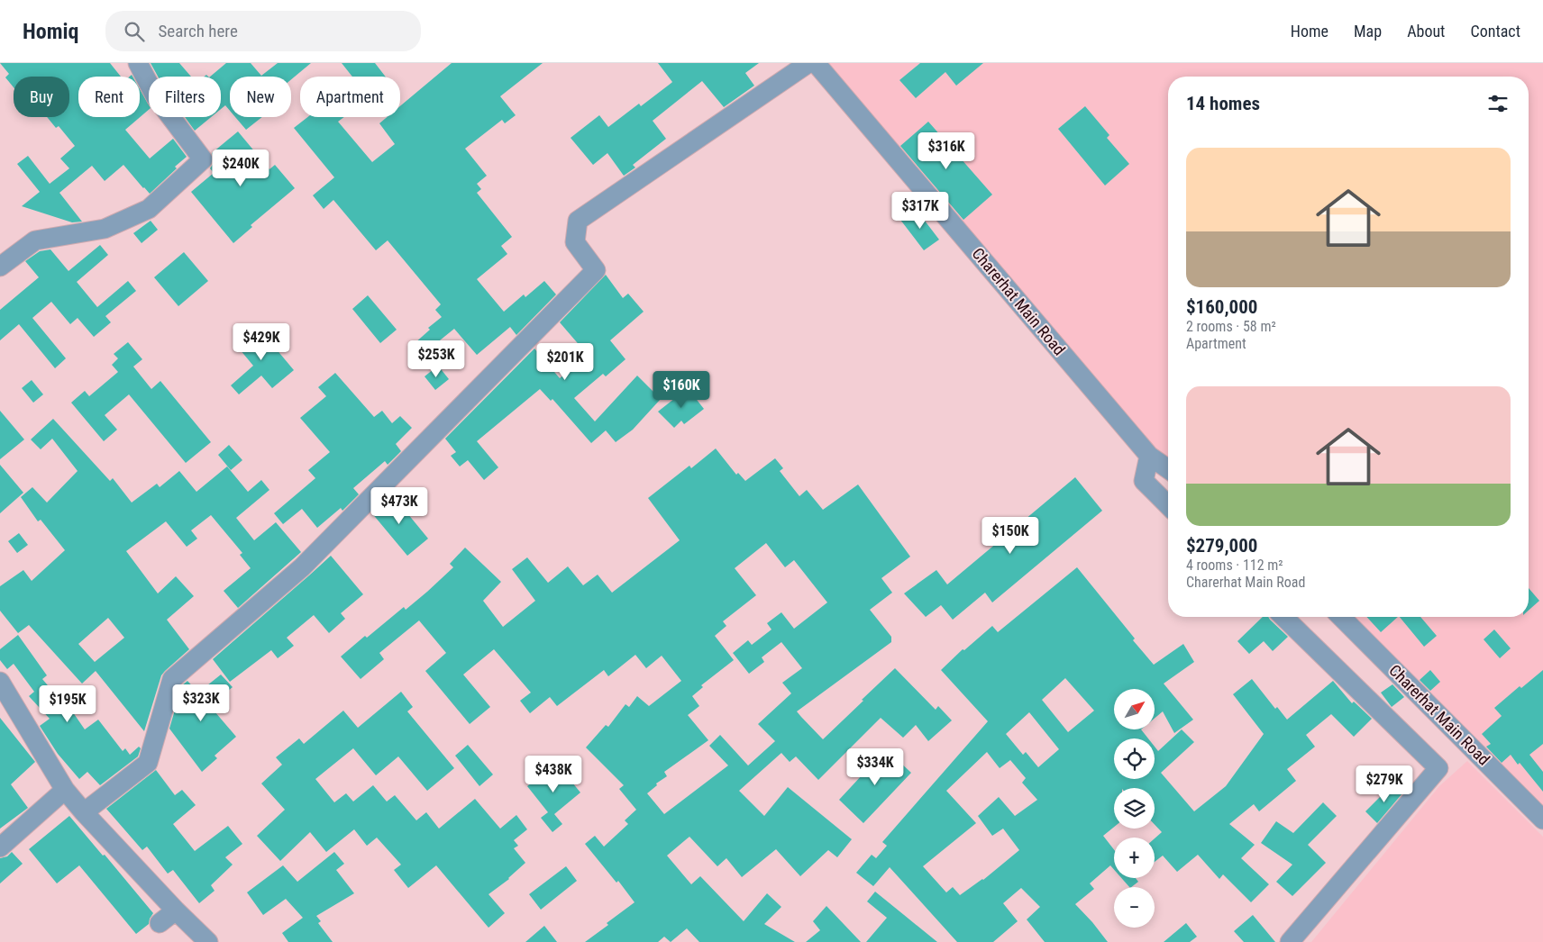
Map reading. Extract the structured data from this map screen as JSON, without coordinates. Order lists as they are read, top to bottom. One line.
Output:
{"streets":{"street":["Charerhat Main Road"]},"north":"top right","page":{"header":"Homiq","search":"Search here","nav":["Home","Map","About","Contact"],"chip":["Buy","Rent","Filters","New","Apartment"],"heading":"14 homes","list":[{"name":"$160,000","note":"2 rooms · 58 m² · Apartment"},{"name":"$279,000","note":"4 rooms · 112 m² · Charerhat Main Road"}],"price":["$316K","$240K","$317K","$429K","$253K","$201K","$160K","$473K","$150K","$323K","$195K","$334K","$438K","$279K"],"map_buttons":["+","−"]}}
